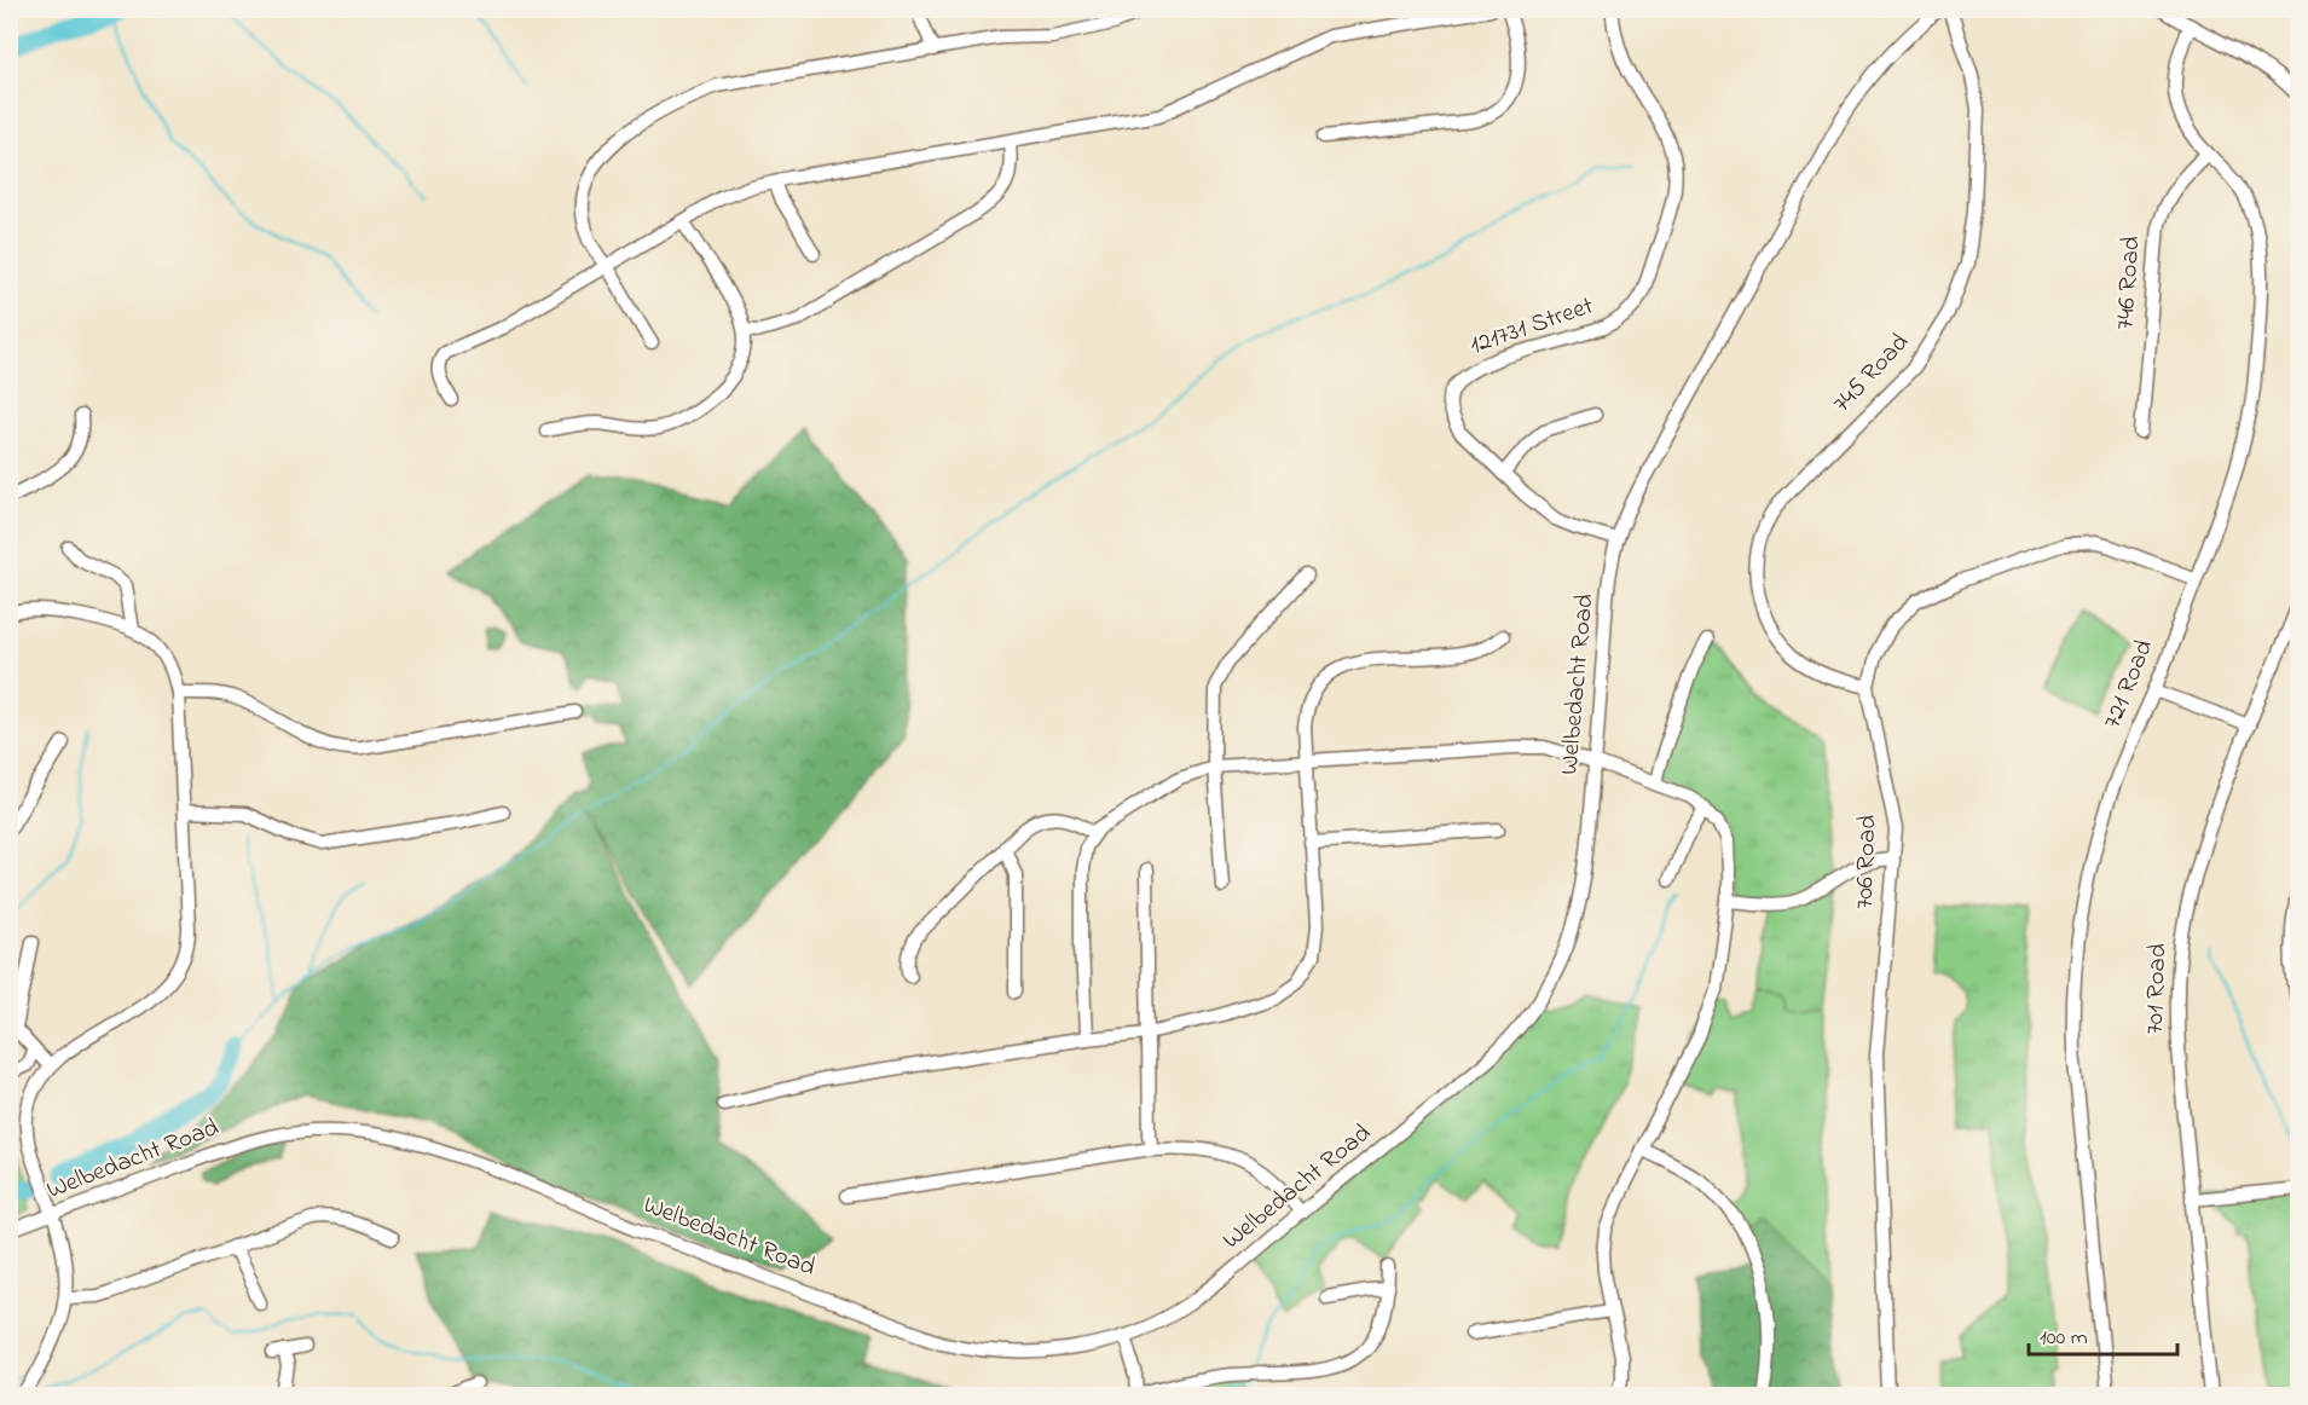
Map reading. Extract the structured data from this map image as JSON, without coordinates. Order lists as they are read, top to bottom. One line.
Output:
{"streets":{"street":["746 Road","121731 Street","745 Road","Welbedacht Road","721 Road","706 Road","701 Road"]},"crossings":[["746 Road","721 Road"],["121731 Street","Welbedacht Road"],["745 Road","706 Road"],["721 Road","706 Road"]],"scale_bar":"100 m"}
